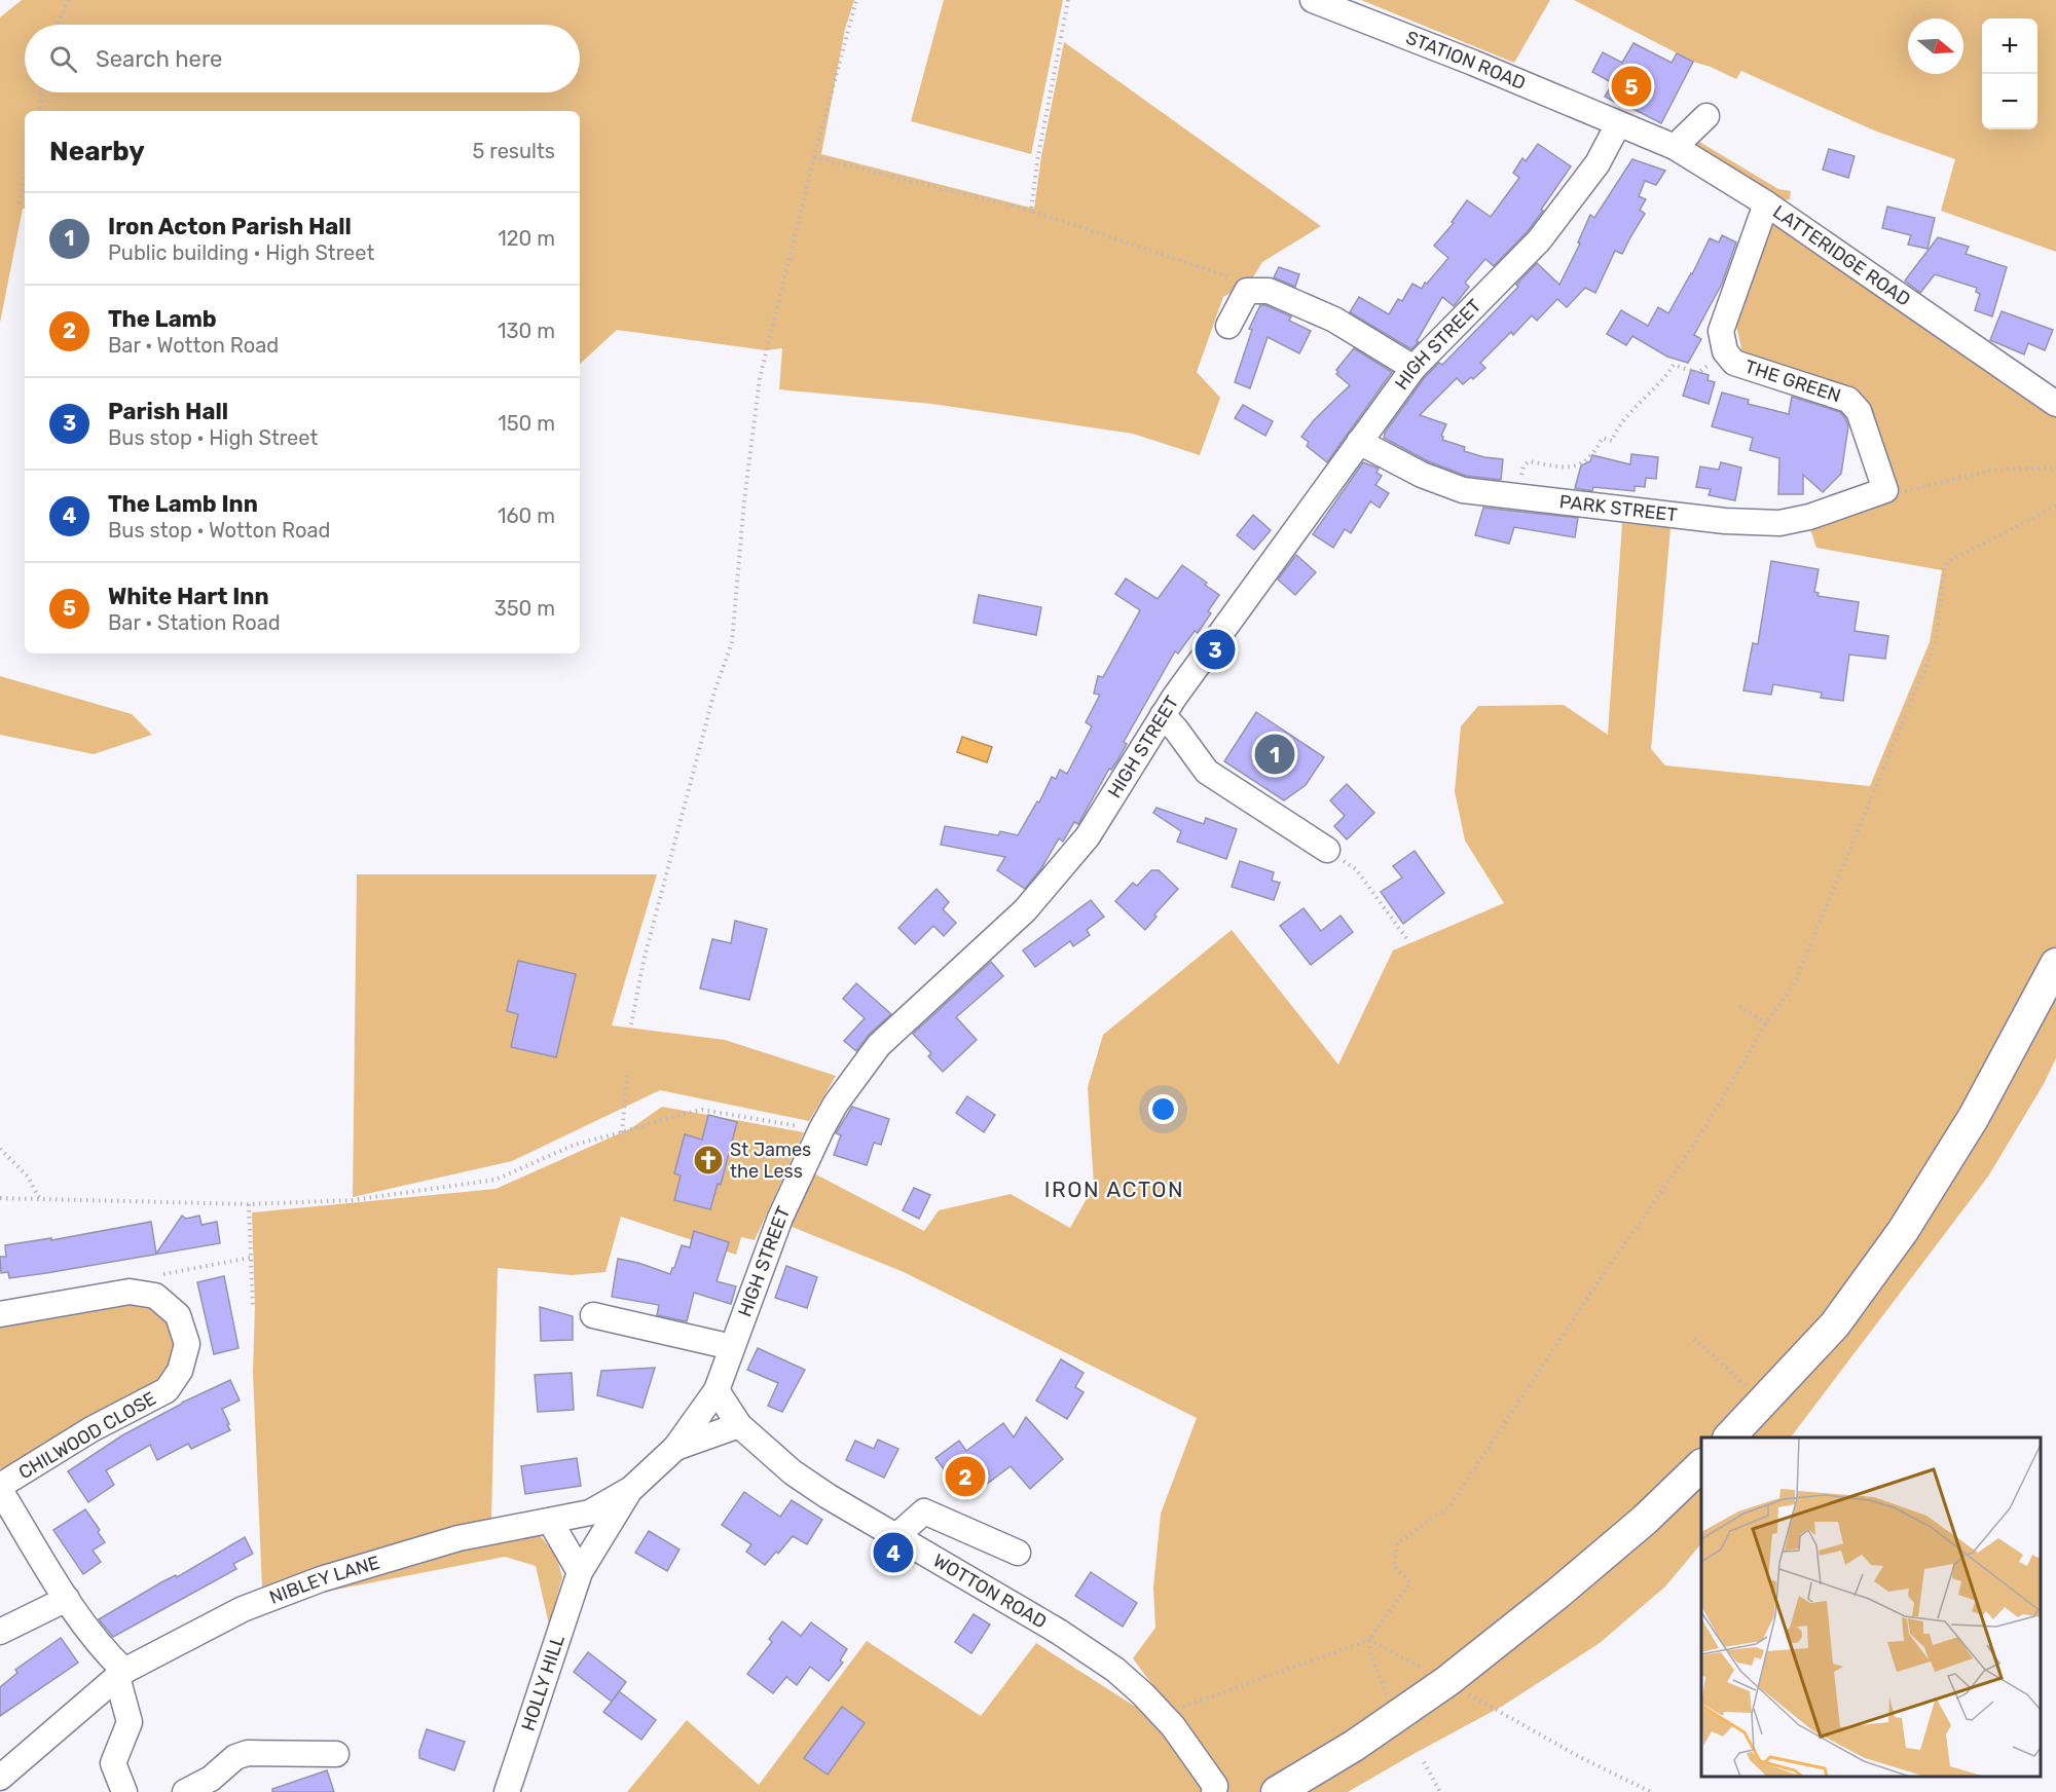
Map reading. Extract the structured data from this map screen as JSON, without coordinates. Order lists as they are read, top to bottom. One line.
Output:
{"streets":{"street":["STATION ROAD","LATTERIDGE ROAD","HIGH STREET","THE GREEN","PARK STREET","CHILWOOD CLOSE","NIBLEY LANE","WOTTON ROAD","HOLLY HILL"]},"crossings":[["STATION ROAD","LATTERIDGE ROAD"],["STATION ROAD","HIGH STREET"],["LATTERIDGE ROAD","HIGH STREET"],["LATTERIDGE ROAD","THE GREEN"],["HIGH STREET","PARK STREET"],["HIGH STREET","NIBLEY LANE"],["HIGH STREET","WOTTON ROAD"],["THE GREEN","PARK STREET"],["CHILWOOD CLOSE","NIBLEY LANE"],["NIBLEY LANE","WOTTON ROAD"],["NIBLEY LANE","HOLLY HILL"]],"districts":["IRON ACTON"],"places":{"church":["St James the Less"]},"north":"right","page":{"map_buttons":["+","−"],"search":"Search here","pins":["5","3","1","2","4"],"heading":["Nearby","5 results"],"list":[{"mark":"1","name":"Iron Acton Parish Hall","note":"Public building · High Street","value":"120 m"},{"mark":"2","name":"The Lamb","note":"Bar · Wotton Road","value":"130 m"},{"mark":"3","name":"Parish Hall","note":"Bus stop · High Street","value":"150 m"},{"mark":"4","name":"The Lamb Inn","note":"Bus stop · Wotton Road","value":"160 m"},{"mark":"5","name":"White Hart Inn","note":"Bar · Station Road","value":"350 m"}]}}
